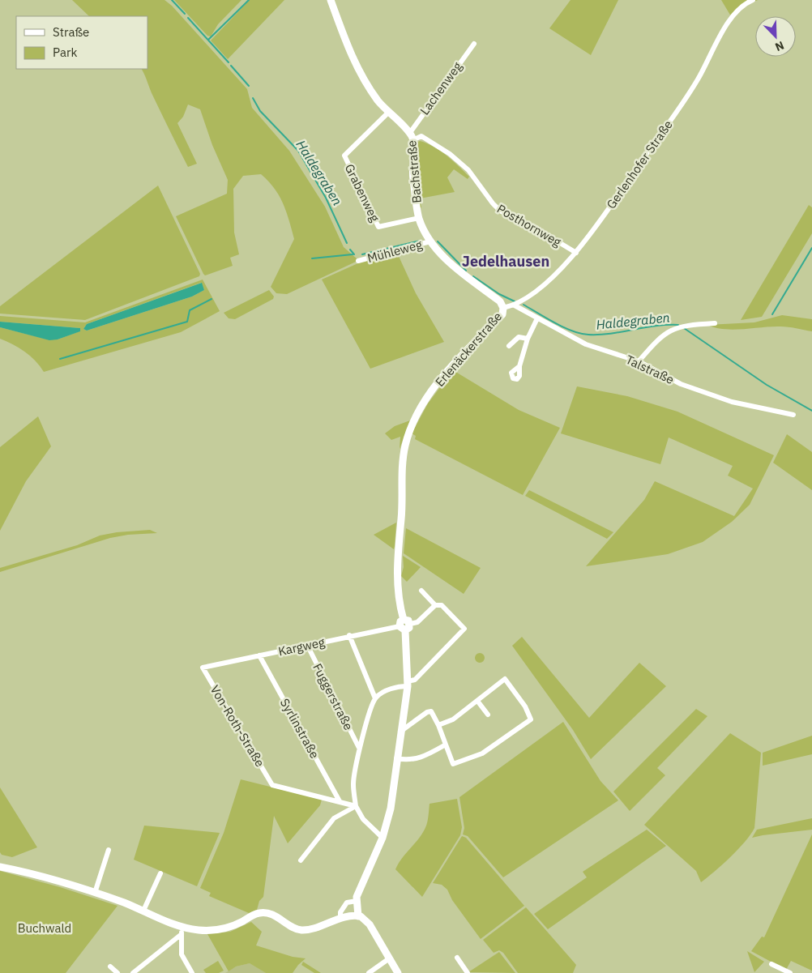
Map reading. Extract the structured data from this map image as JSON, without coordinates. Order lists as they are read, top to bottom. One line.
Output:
{"streets":{"street":["Lachenweg","Gerlenhofer Straße","Bachstraße","Grabenweg","Posthornweg","Mühleweg","Erlenäckerstraße","Talstraße","Kargweg","Fuggerstraße","Von-Roth-Straße","Syrlinstraße"]},"crossings":[["Lachenweg","Bachstraße"],["Lachenweg","Posthornweg"],["Gerlenhofer Straße","Bachstraße"],["Gerlenhofer Straße","Posthornweg"],["Gerlenhofer Straße","Erlenäckerstraße"],["Gerlenhofer Straße","Talstraße"],["Bachstraße","Grabenweg"],["Bachstraße","Posthornweg"],["Bachstraße","Mühleweg"],["Bachstraße","Erlenäckerstraße"],["Erlenäckerstraße","Kargweg"],["Kargweg","Fuggerstraße"],["Kargweg","Von-Roth-Straße"],["Kargweg","Syrlinstraße"],["Von-Roth-Straße","Syrlinstraße"]],"districts":["Jedelhausen"],"water":["Haldegraben"],"parks":["Buchwald"],"legend":["Straße","Park"],"north":"bottom right"}
